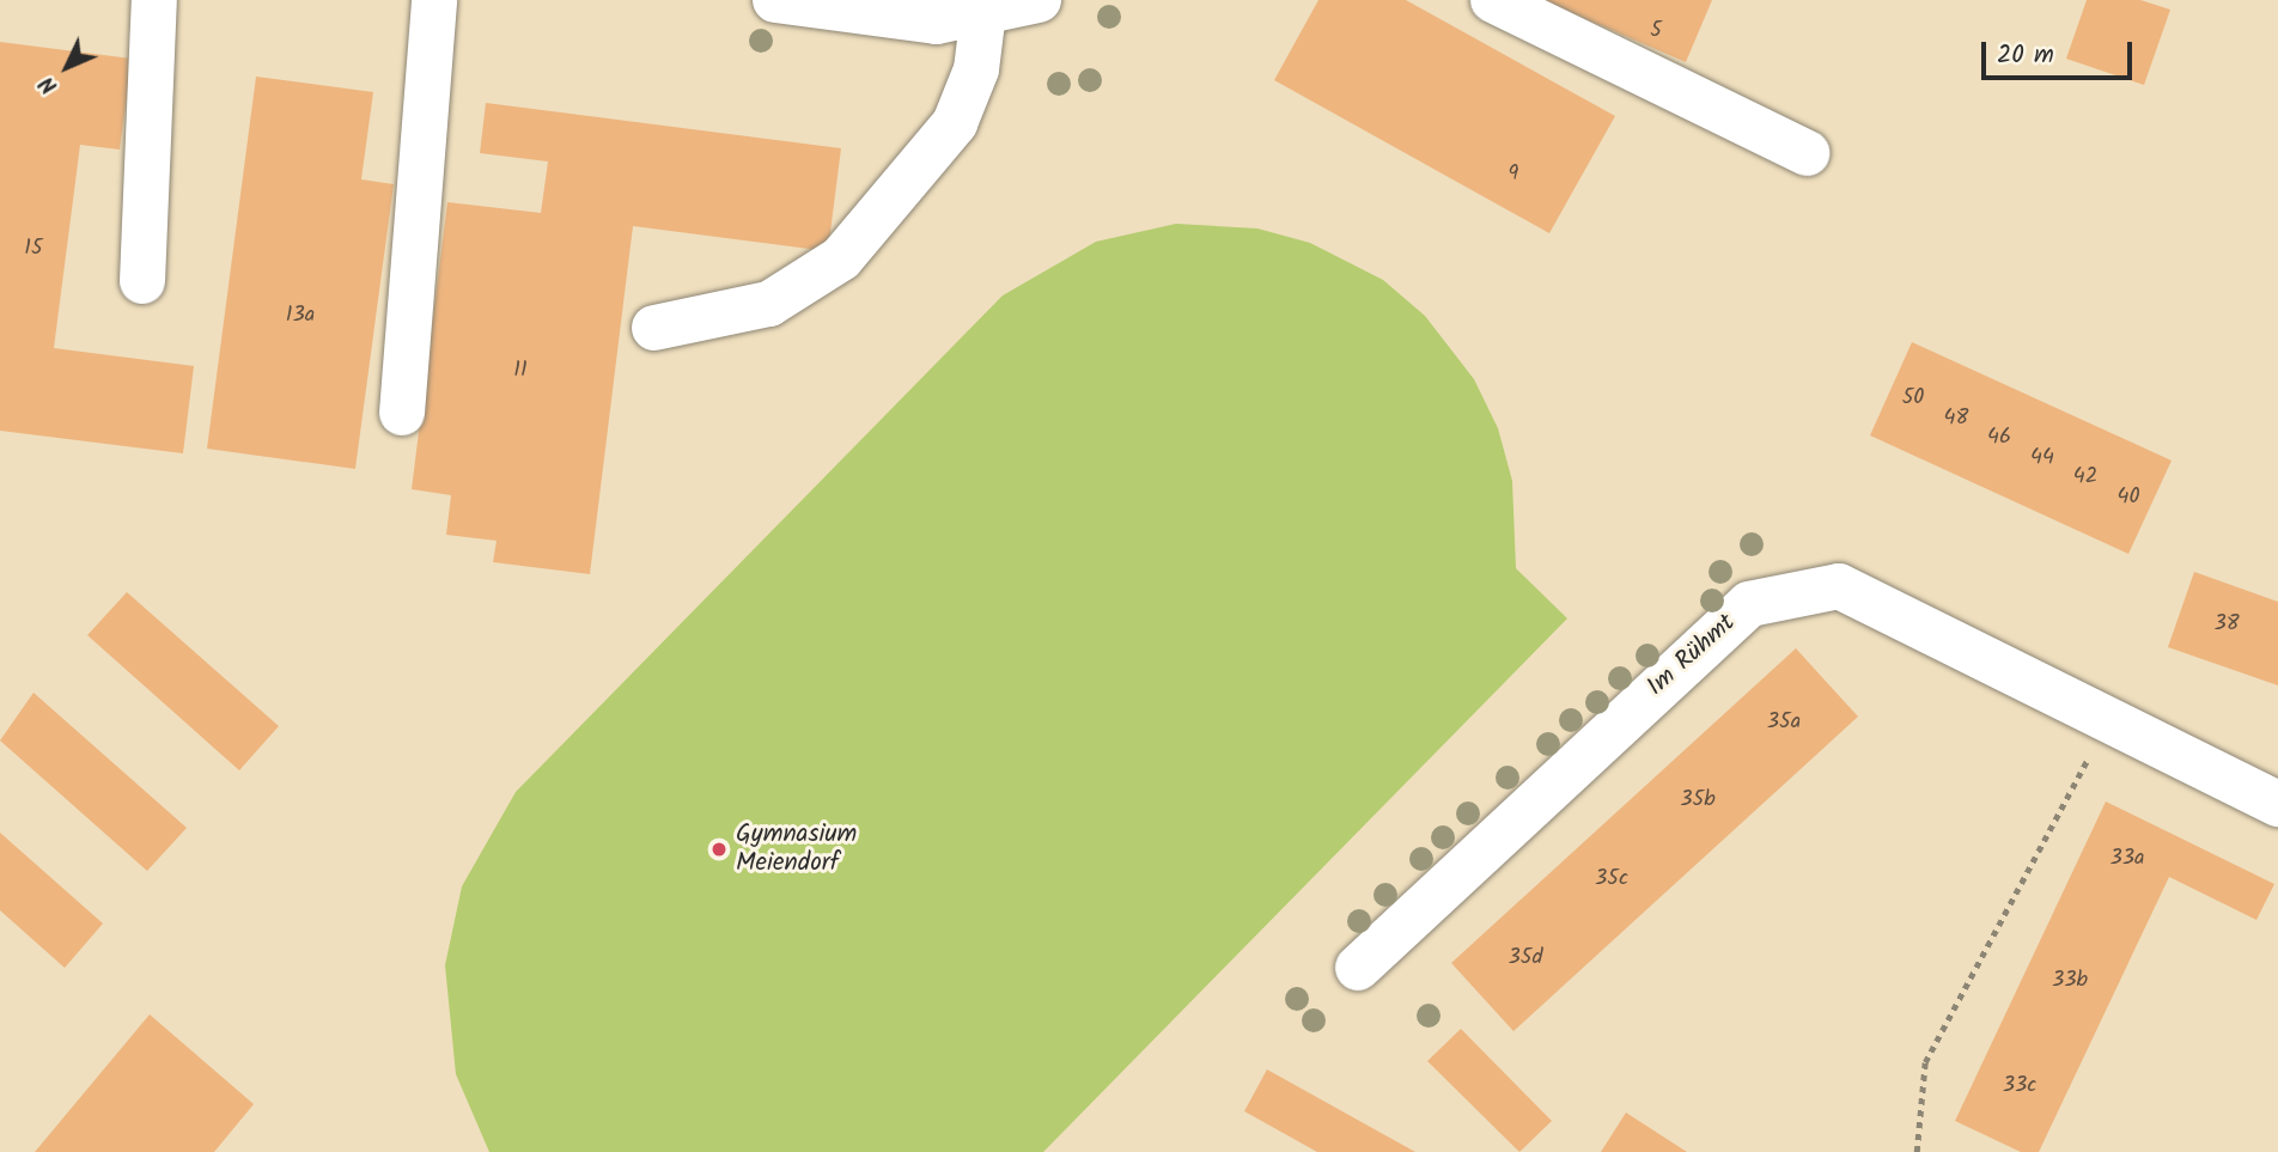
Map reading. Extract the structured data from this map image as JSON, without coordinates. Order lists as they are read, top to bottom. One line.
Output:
{"streets":{"street":["Im Rühmt"]},"places":["Gymnasium Meiendorf"],"house_numbers":["5","9","15","13a","11","50","48","46","44","42","40","38","35a","35b","33a","35c","35d","33b","33c"],"scale_bar":"20 m","north":"bottom left"}
